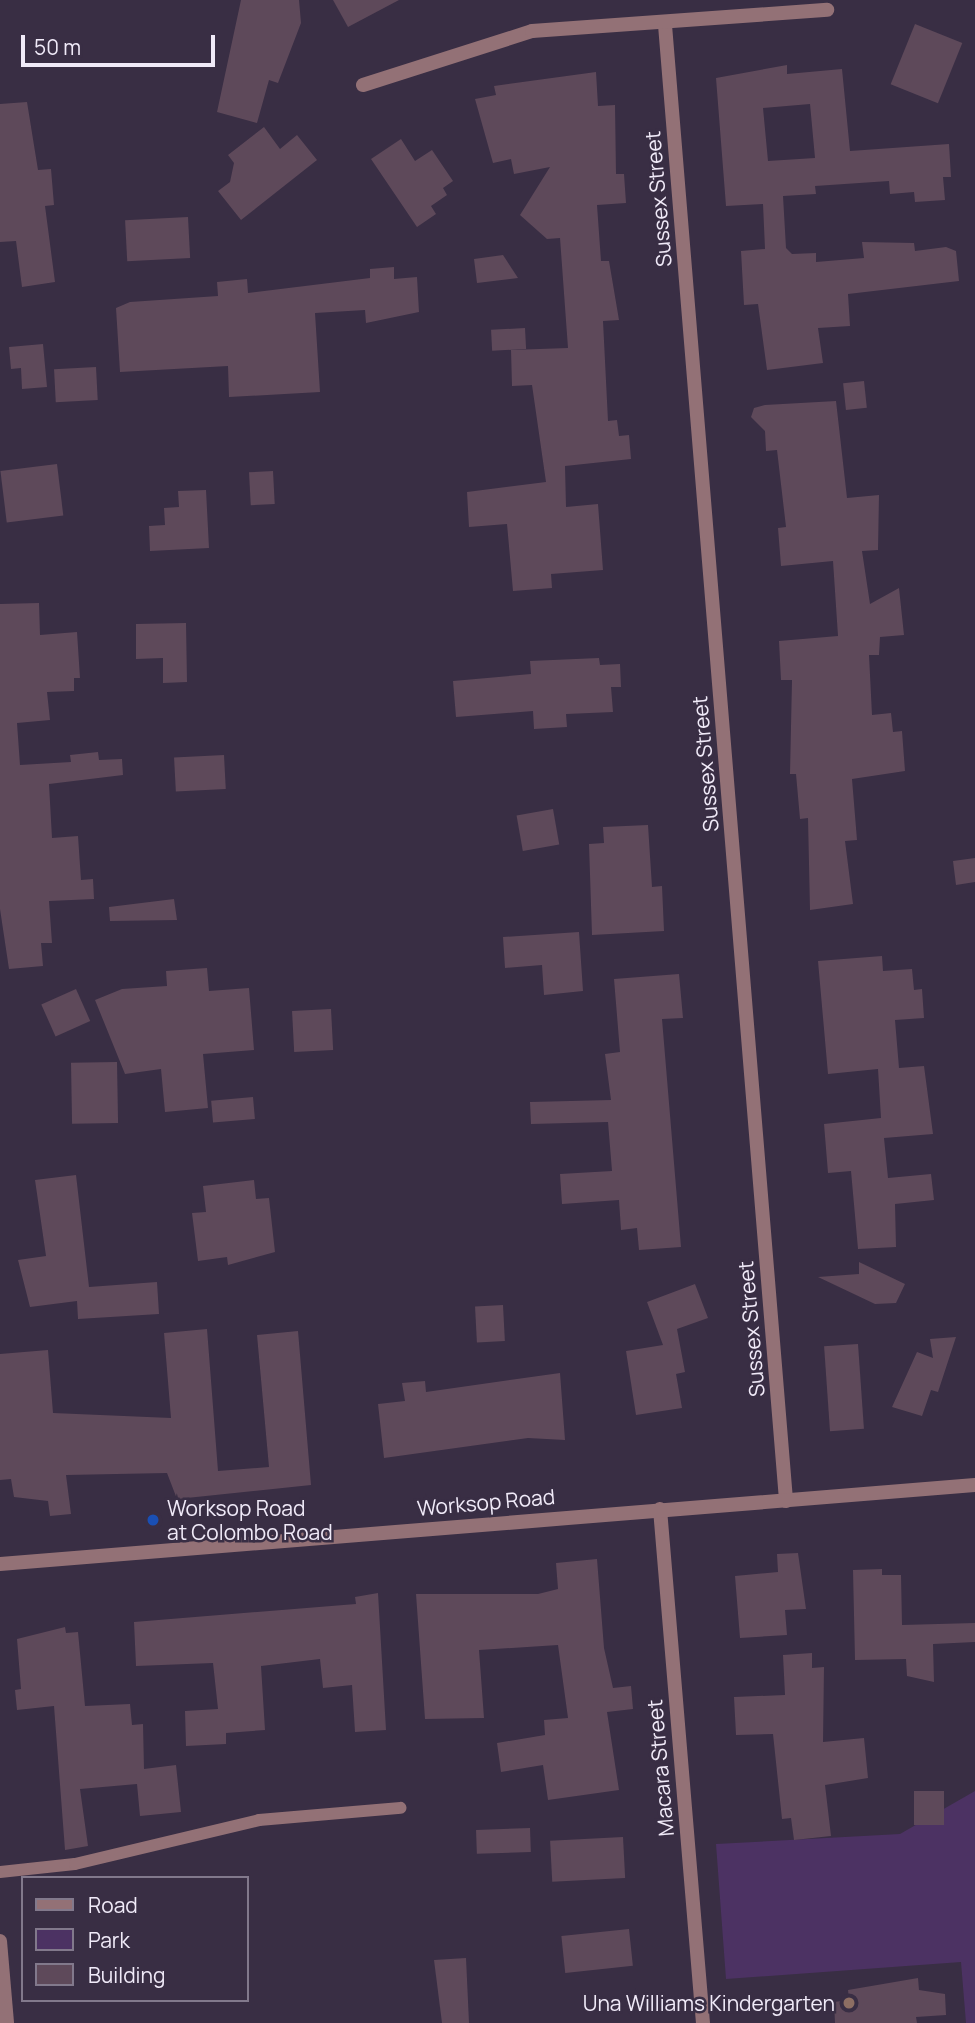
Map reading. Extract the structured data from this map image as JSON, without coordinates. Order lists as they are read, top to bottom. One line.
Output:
{"streets":{"street":["Sussex Street","Worksop Road","Macara Street"]},"crossings":[["Sussex Street","Worksop Road"],["Worksop Road","Macara Street"]],"places":["Worksop Road at Colombo Road","Una Williams Kindergarten"],"legend":["Road","Park","Building"],"scale_bar":"50 m"}
